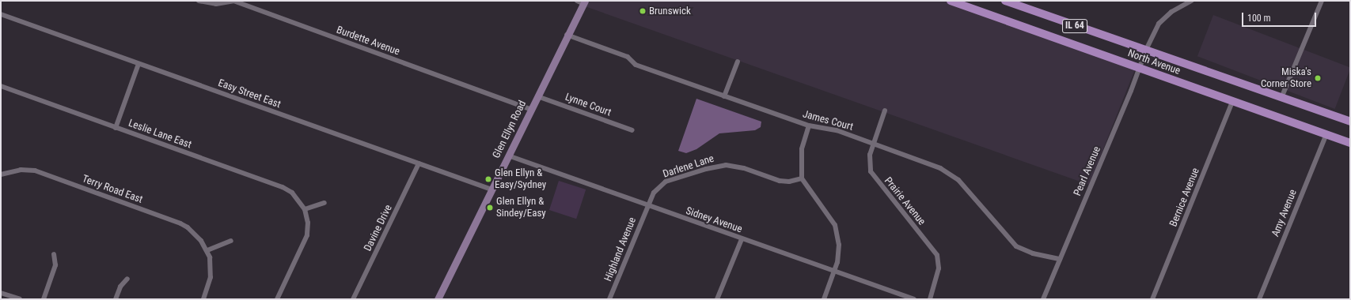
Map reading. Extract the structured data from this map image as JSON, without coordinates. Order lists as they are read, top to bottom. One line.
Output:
{"streets":{"main road":["IL 64","North Avenue"],"street":["Burdette Avenue","Easy Street East","Lynne Court","James Court","Glen Ellyn Road","Leslie Lane East","Darlene Lane","Pearl Avenue","Terry Road East","Bernice Avenue","Prairie Avenue","Amy Avenue","Sidney Avenue","Davine Drive","Highland Avenue"]},"crossings":[["Burdette Avenue","Glen Ellyn Road"],["North Avenue","Pearl Avenue"],["North Avenue","Bernice Avenue"],["North Avenue","Amy Avenue"],["Easy Street East","Glen Ellyn Road"],["Easy Street East","Davine Drive"],["Lynne Court","Glen Ellyn Road"],["James Court","Glen Ellyn Road"],["James Court","Pearl Avenue"],["James Court","Prairie Avenue"],["Glen Ellyn Road","Sidney Avenue"],["Darlene Lane","Sidney Avenue"],["Darlene Lane","Highland Avenue"],["Sidney Avenue","Highland Avenue"]],"places":["Brunswick","Miska's Corner Store","Glen Ellyn & Easy/Sydney","Glen Ellyn & Sindey/Easy"],"scale_bar":"100 m"}
